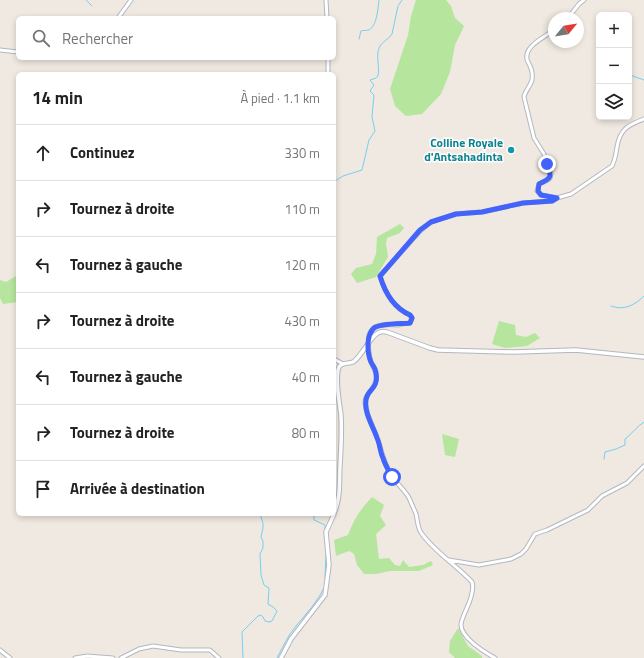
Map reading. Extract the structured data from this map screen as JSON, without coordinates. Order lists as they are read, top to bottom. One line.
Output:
{"places":["Colline Royale d'Antsahadinta"],"north":"top right","page":{"map_buttons":["+","−"],"search":"Rechercher","heading":["14 min","À pied · 1.1 km"],"list":[["Continuez","330 m"],["Tournez à droite","110 m"],["Tournez à gauche","120 m"],["Tournez à droite","430 m"],["Tournez à gauche","40 m"],["Tournez à droite","80 m"],"Arrivée à destination"]}}
